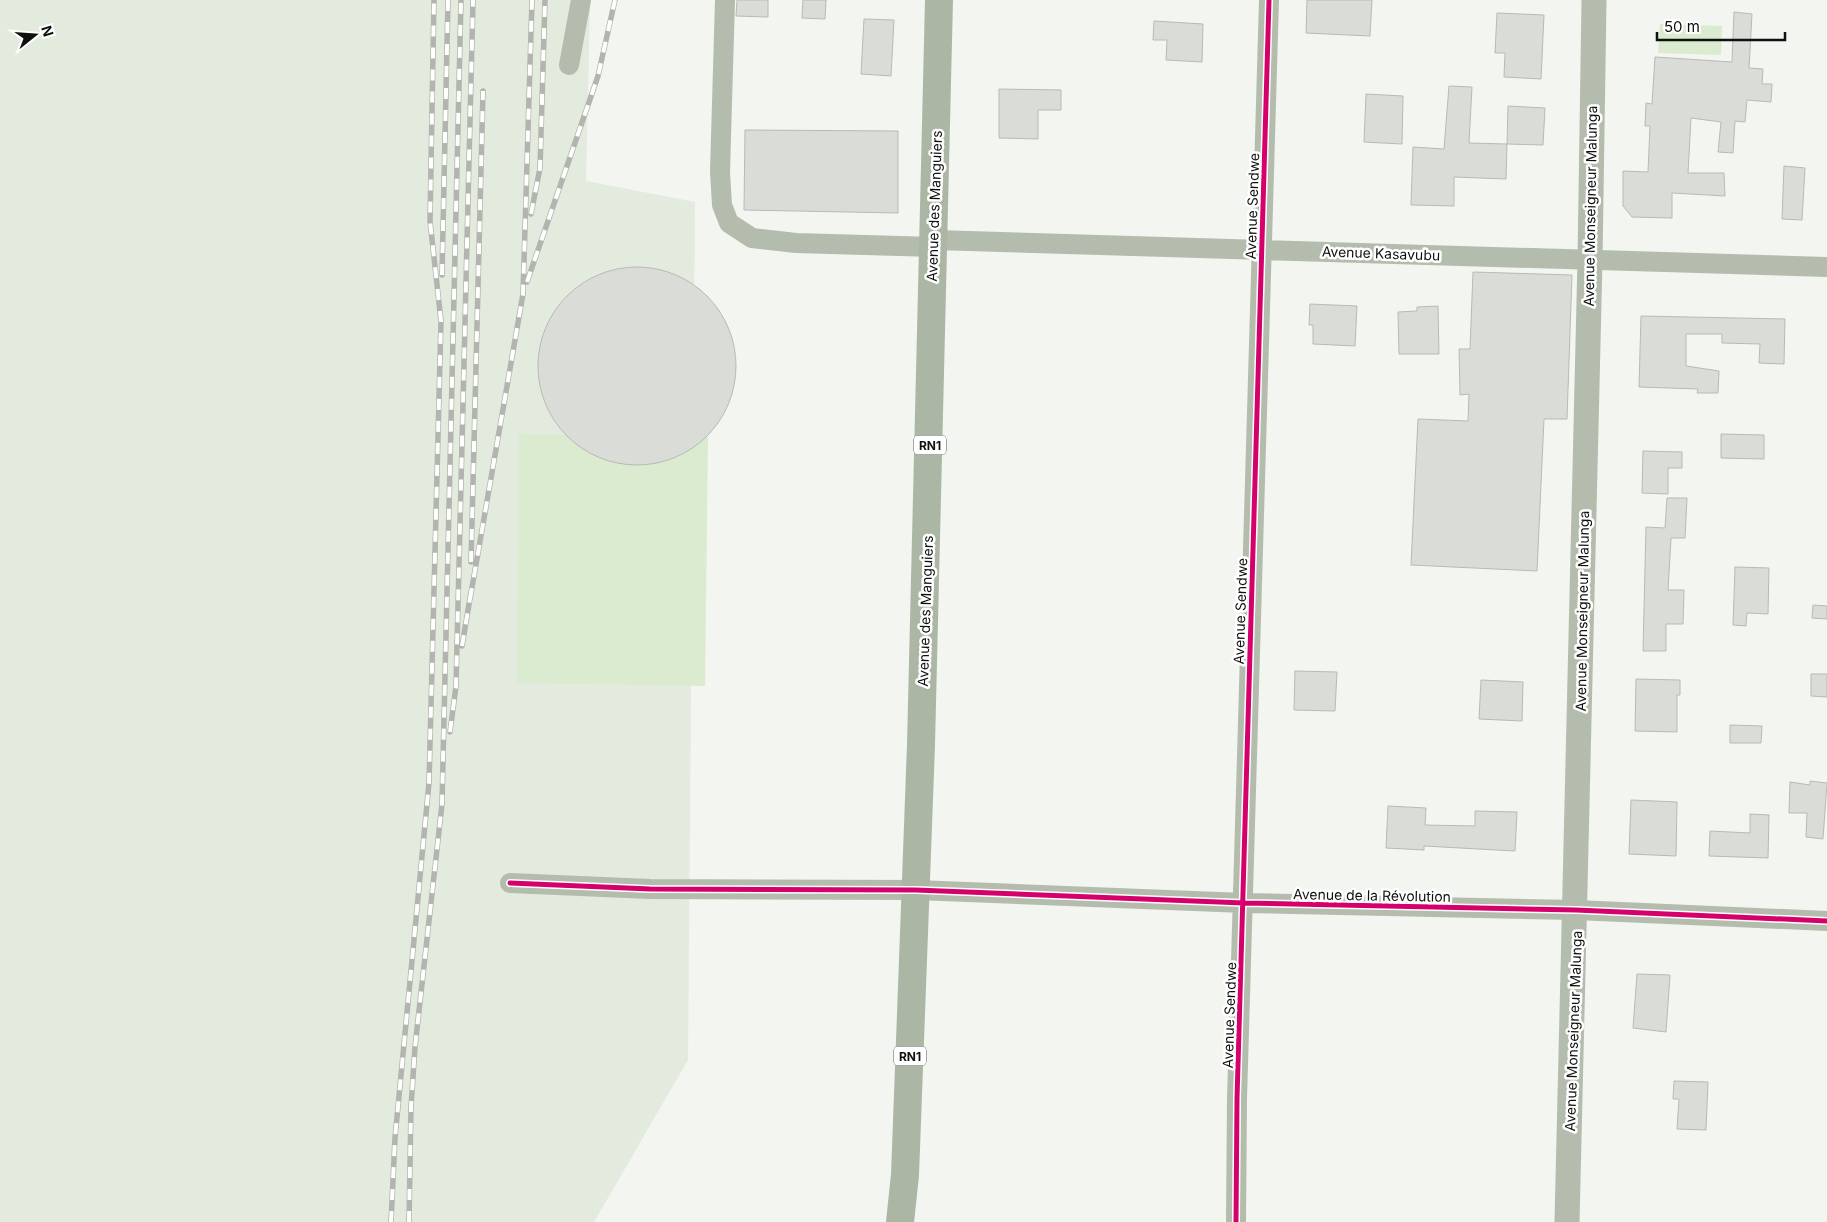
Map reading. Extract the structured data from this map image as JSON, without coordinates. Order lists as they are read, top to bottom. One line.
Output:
{"streets":{"highway":["Avenue des Manguiers","RN1"],"street":["Avenue Sendwe","Avenue Monseigneur Malunga","Avenue Kasavubu","Avenue de la Révolution"]},"crossings":[["Avenue des Manguiers","Avenue Kasavubu"],["Avenue des Manguiers","Avenue de la Révolution"],["Avenue Sendwe","Avenue Kasavubu"],["Avenue Sendwe","Avenue de la Révolution"],["Avenue Monseigneur Malunga","Avenue Kasavubu"],["Avenue Monseigneur Malunga","Avenue de la Révolution"]],"scale_bar":"50 m","north":"right"}
